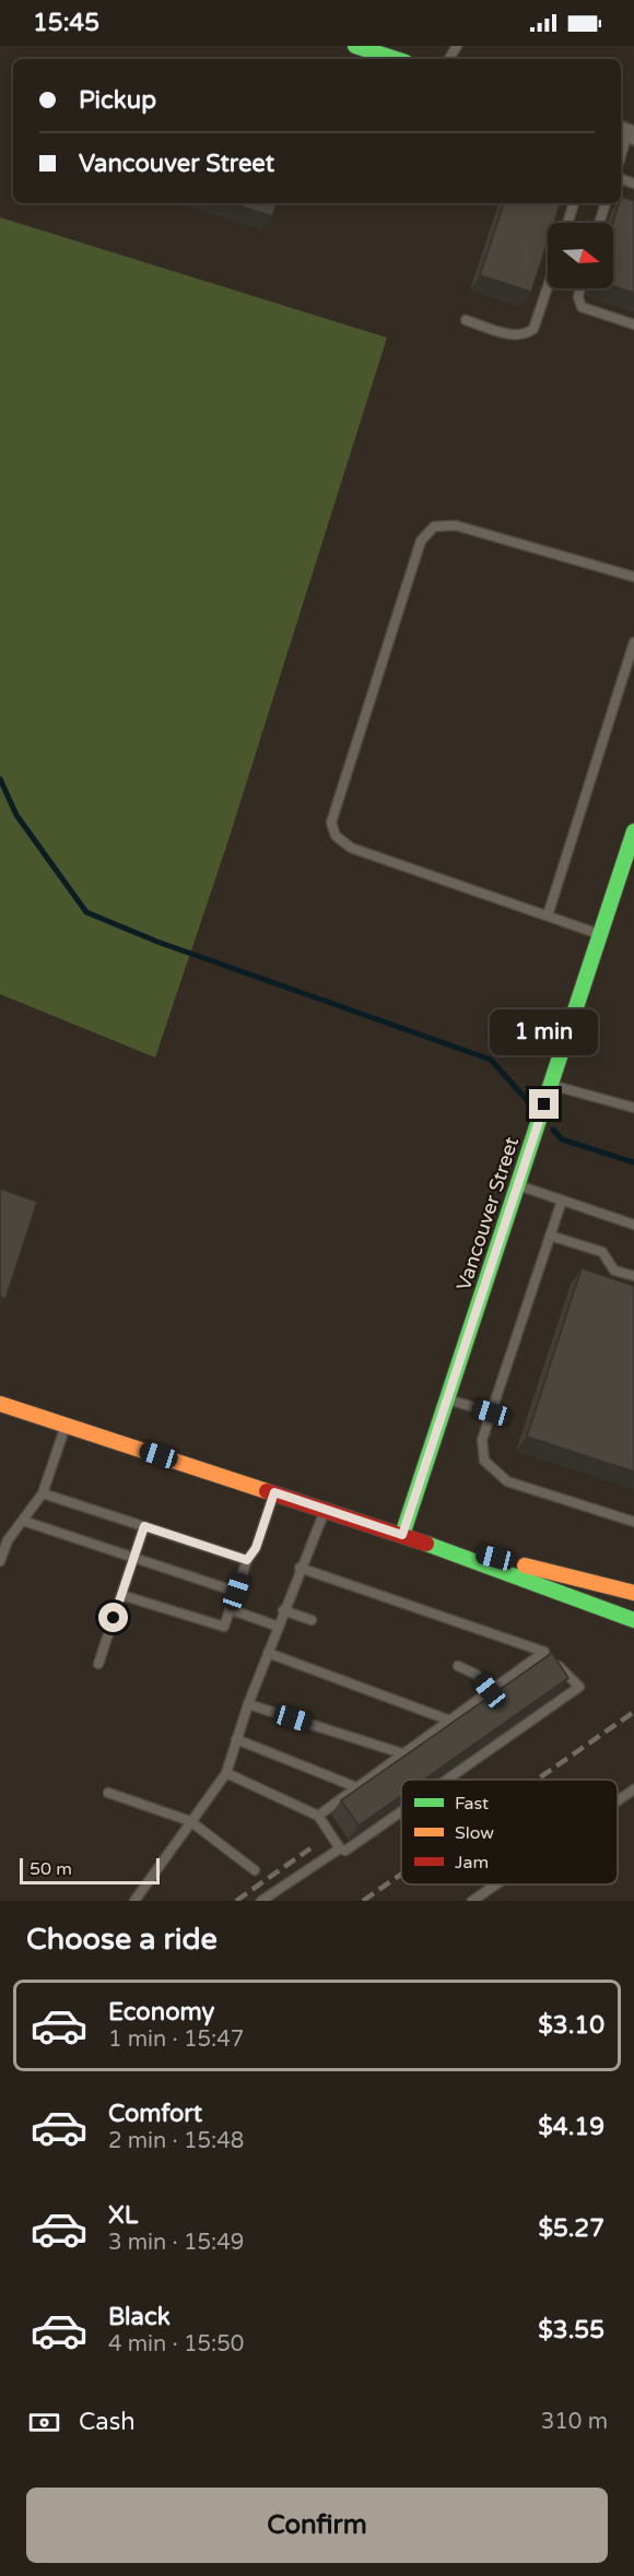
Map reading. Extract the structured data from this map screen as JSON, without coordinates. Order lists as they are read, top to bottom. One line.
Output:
{"streets":{"street":["Vancouver Street"]},"legend":["Fast","Slow","Jam"],"scale_bar":"50 m","north":"right","page":{"status":"15:45","banner":["Pickup","Vancouver Street"],"bubble":"1 min","scale":"50 m","heading":"Choose a ride","list":[{"name":"Economy","note":"1 min · 15:47","value":"$3.10"},{"name":"Comfort","note":"2 min · 15:48","value":"$4.19"},{"name":"XL","note":"3 min · 15:49","value":"$5.27"},{"name":"Black","note":"4 min · 15:50","value":"$3.55"}],"pay":["Cash","310 m"],"buttons":"Confirm"}}
